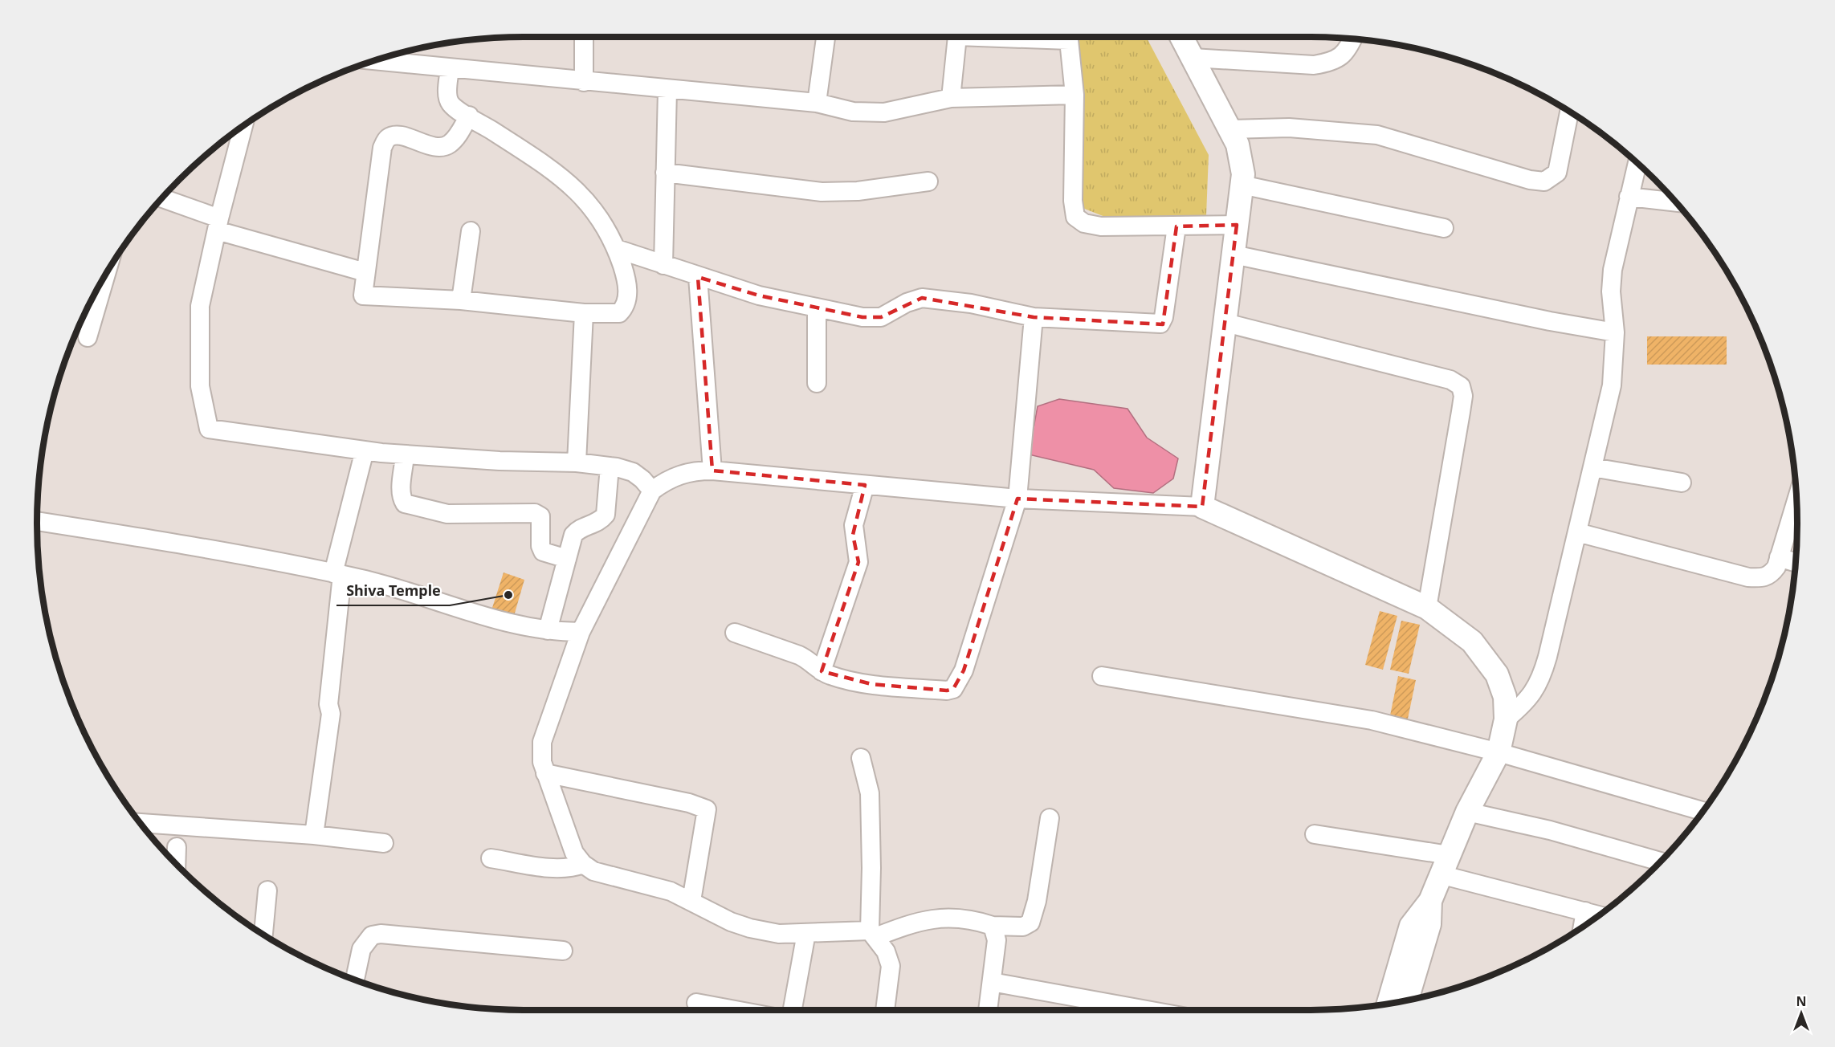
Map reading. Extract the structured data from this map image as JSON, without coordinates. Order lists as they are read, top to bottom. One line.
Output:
{"places":["Shiva Temple"],"north":"top"}
